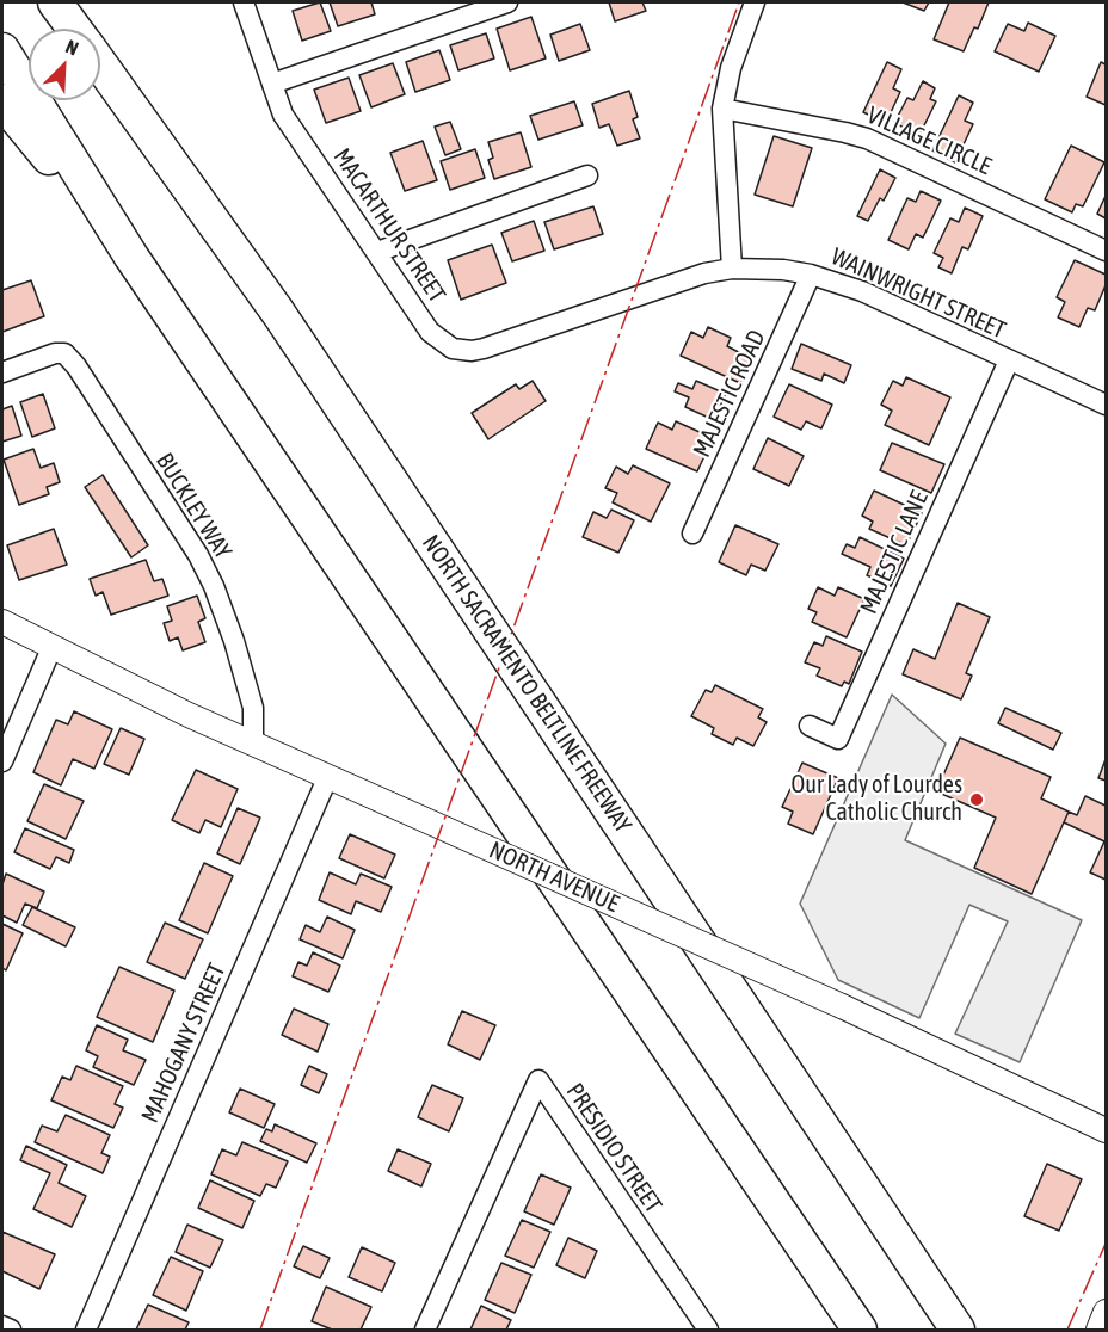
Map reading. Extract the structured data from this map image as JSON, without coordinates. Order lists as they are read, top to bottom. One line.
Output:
{"streets":{"highway":["NORTH SACRAMENTO BELTLINE FREEWAY"],"street":["VILLAGE CIRCLE","MACARTHUR STREET","WAINWRIGHT STREET","MAJESTIC ROAD","BUCKLEY WAY","MAJESTIC LANE","NORTH AVENUE","MAHOGANY STREET","PRESIDIO STREET"]},"crossings":[["MACARTHUR STREET","WAINWRIGHT STREET"],["WAINWRIGHT STREET","MAJESTIC ROAD"],["WAINWRIGHT STREET","MAJESTIC LANE"],["BUCKLEY WAY","NORTH AVENUE"],["NORTH AVENUE","MAHOGANY STREET"]],"places":["Our Lady of Lourdes Catholic Church"],"north":"top right"}
